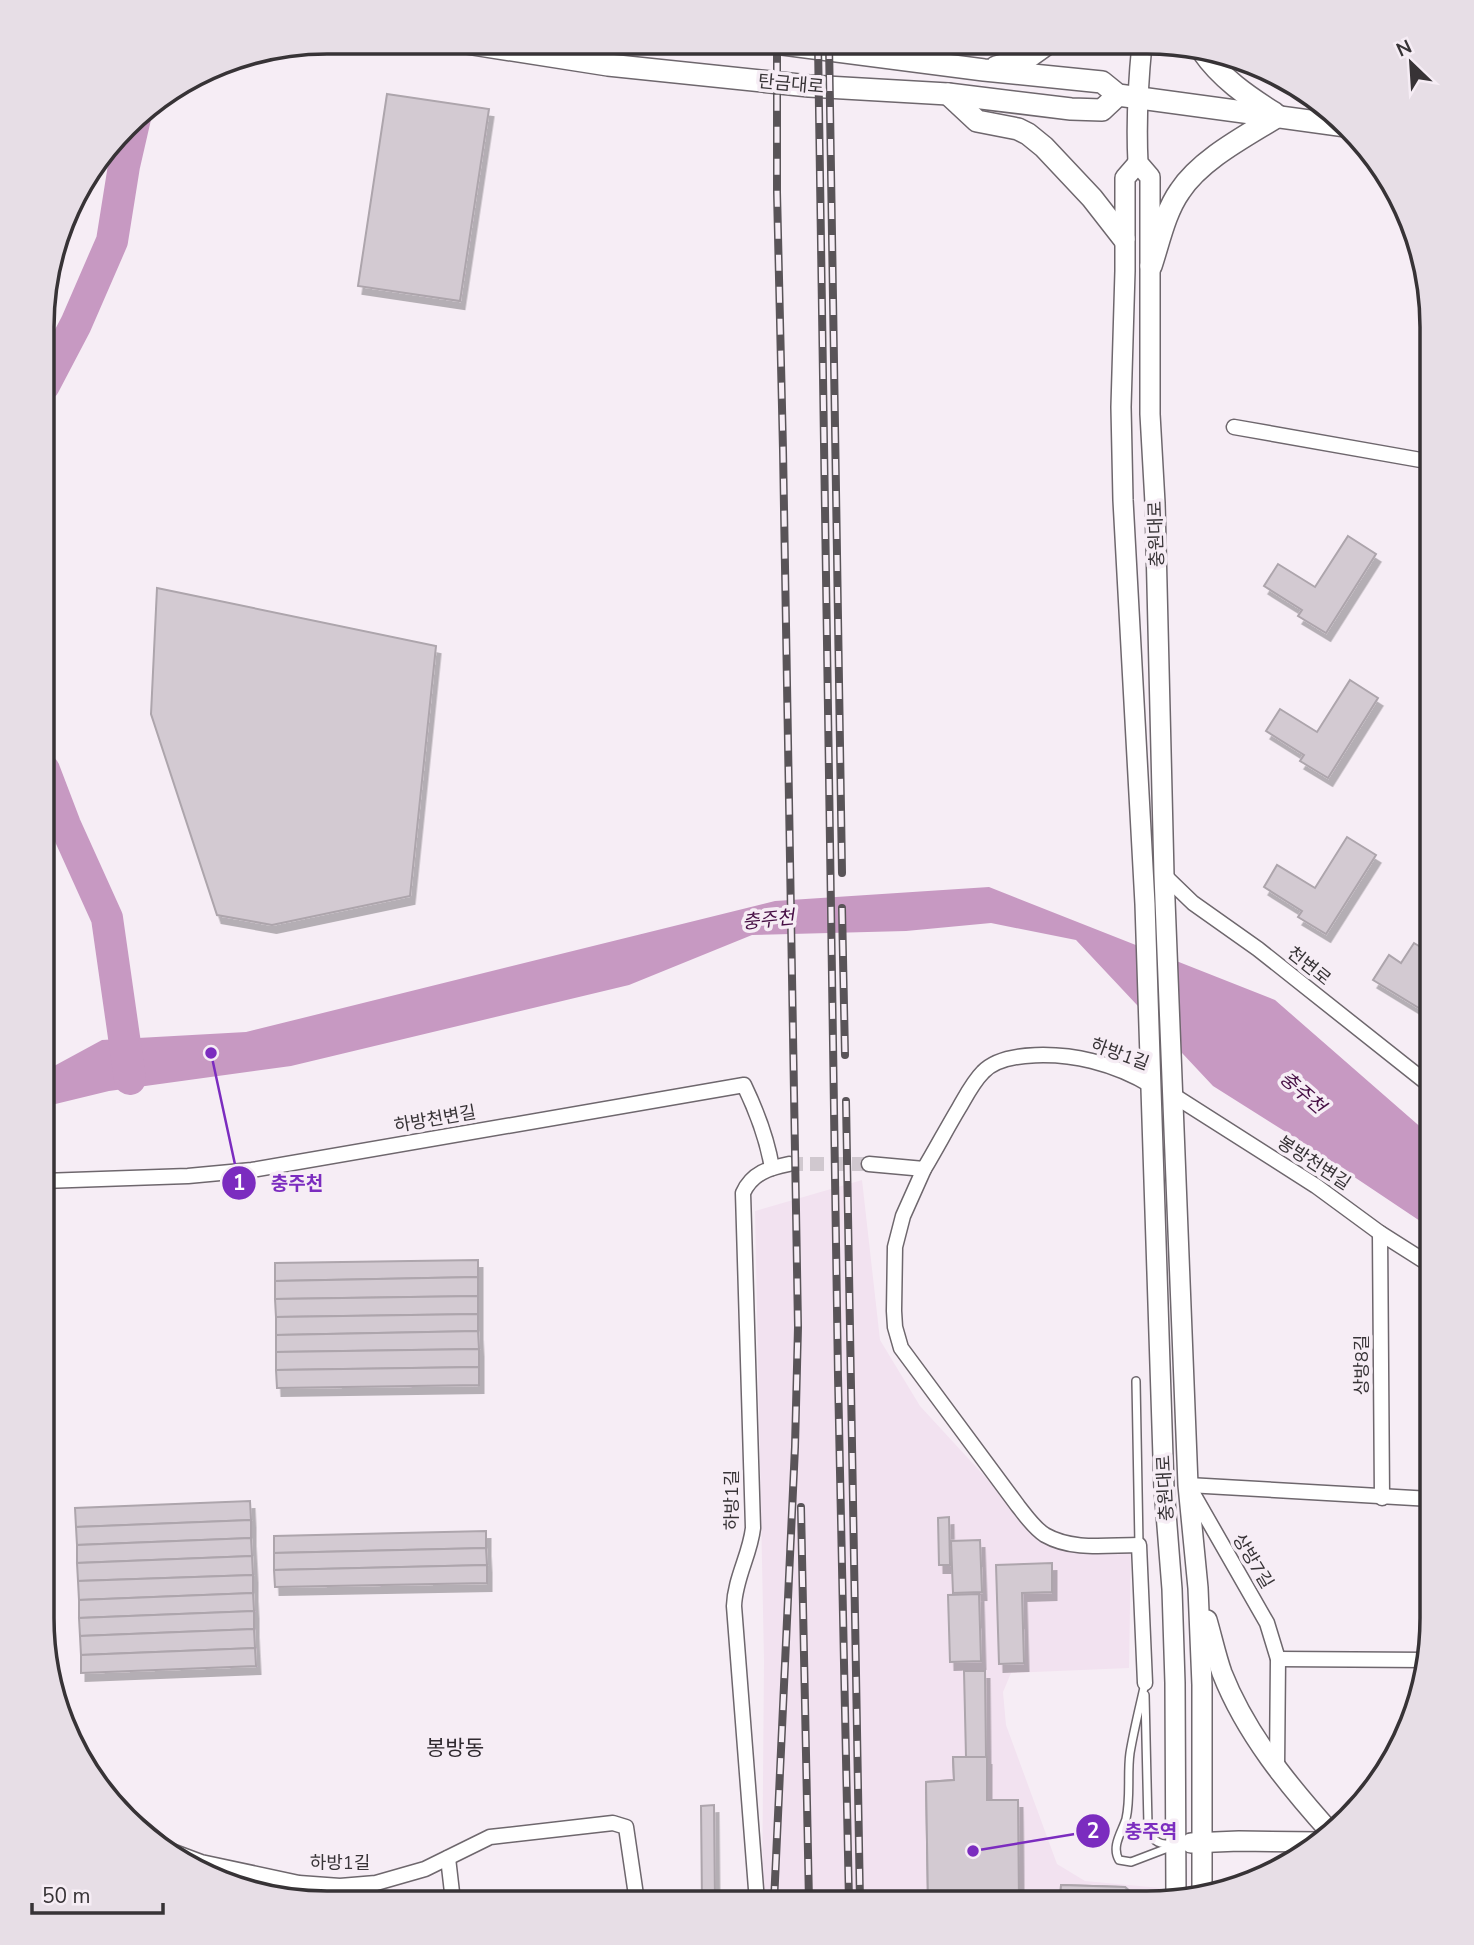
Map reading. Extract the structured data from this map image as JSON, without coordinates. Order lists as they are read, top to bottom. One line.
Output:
{"streets":{"main road":["탄금대로"],"street":["충원대로","천변로","하방1길","하방천변길","봉방천변길","상방8길","상방7길"]},"crossings":[["탄금대로","충원대로"],["충원대로","천변로"],["충원대로","하방1길"],["충원대로","봉방천변길"],["충원대로","상방7길"],["하방1길","하방천변길"],["봉방천변길","상방8길"]],"districts":["봉방동"],"water":["충주천"],"places":["충주천","충주역"],"scale_bar":"50 m","north":"top left"}
